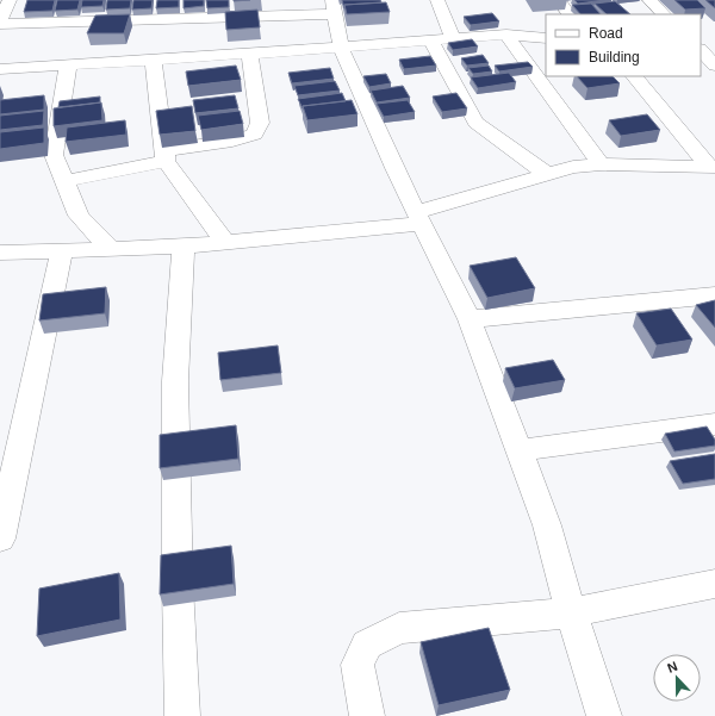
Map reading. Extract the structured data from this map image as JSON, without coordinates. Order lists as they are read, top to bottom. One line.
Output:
{"legend":["Road","Building"],"north":"top"}
